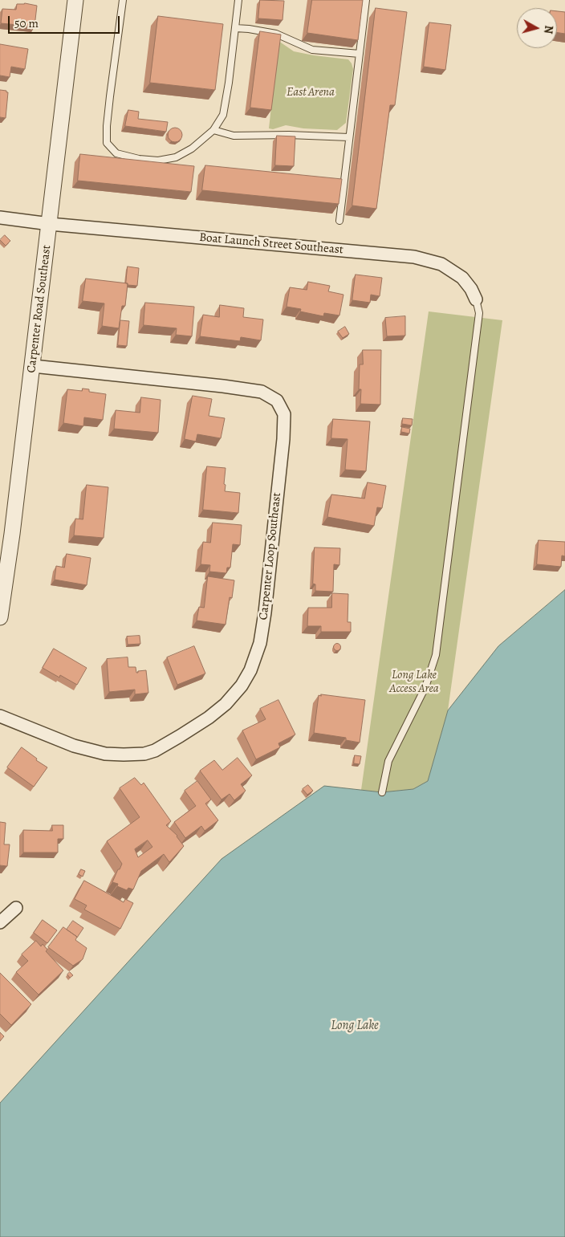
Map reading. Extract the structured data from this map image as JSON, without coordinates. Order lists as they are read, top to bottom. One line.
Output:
{"streets":{"street":["Boat Launch Street Southeast","Carpenter Road Southeast","Carpenter Loop Southeast"]},"crossings":[["Boat Launch Street Southeast","Carpenter Road Southeast"],["Carpenter Road Southeast","Carpenter Loop Southeast"]],"water":["Long Lake"],"parks":["East Arena","Long Lake Access Area"],"scale_bar":"50 m","north":"right"}
